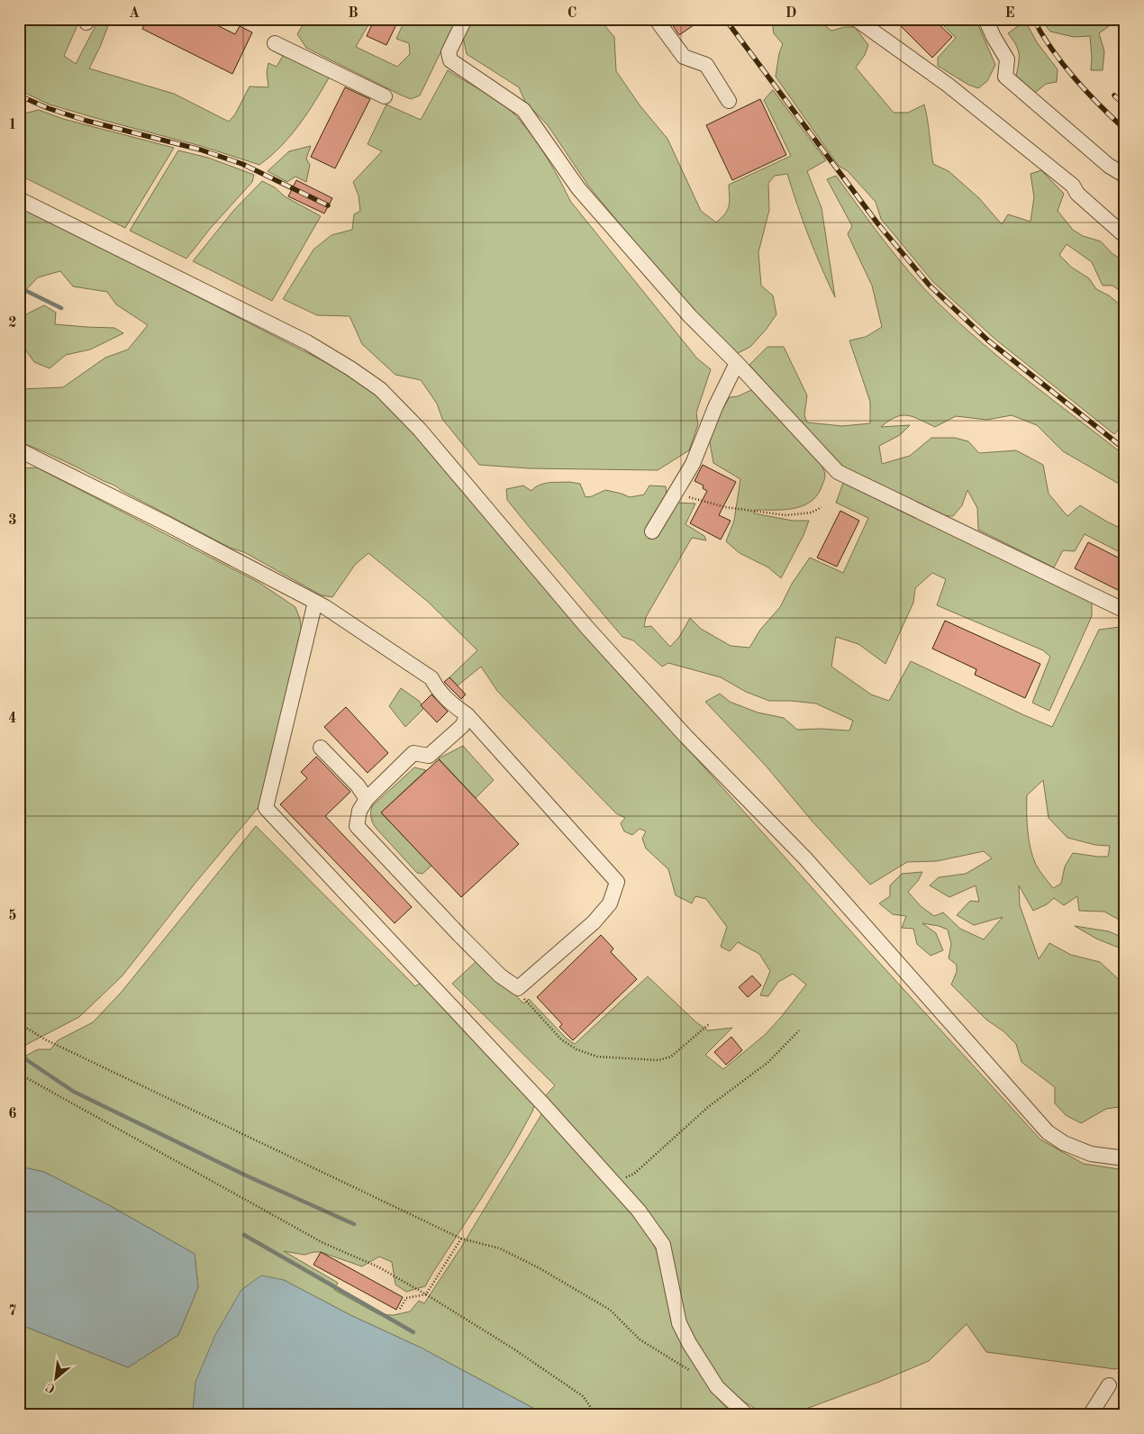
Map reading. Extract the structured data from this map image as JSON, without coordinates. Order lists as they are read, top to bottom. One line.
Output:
{"north":"bottom left","grid":{"columns":["A","B","C","D","E"],"rows":["1","2","3","4","5","6","7"]}}
